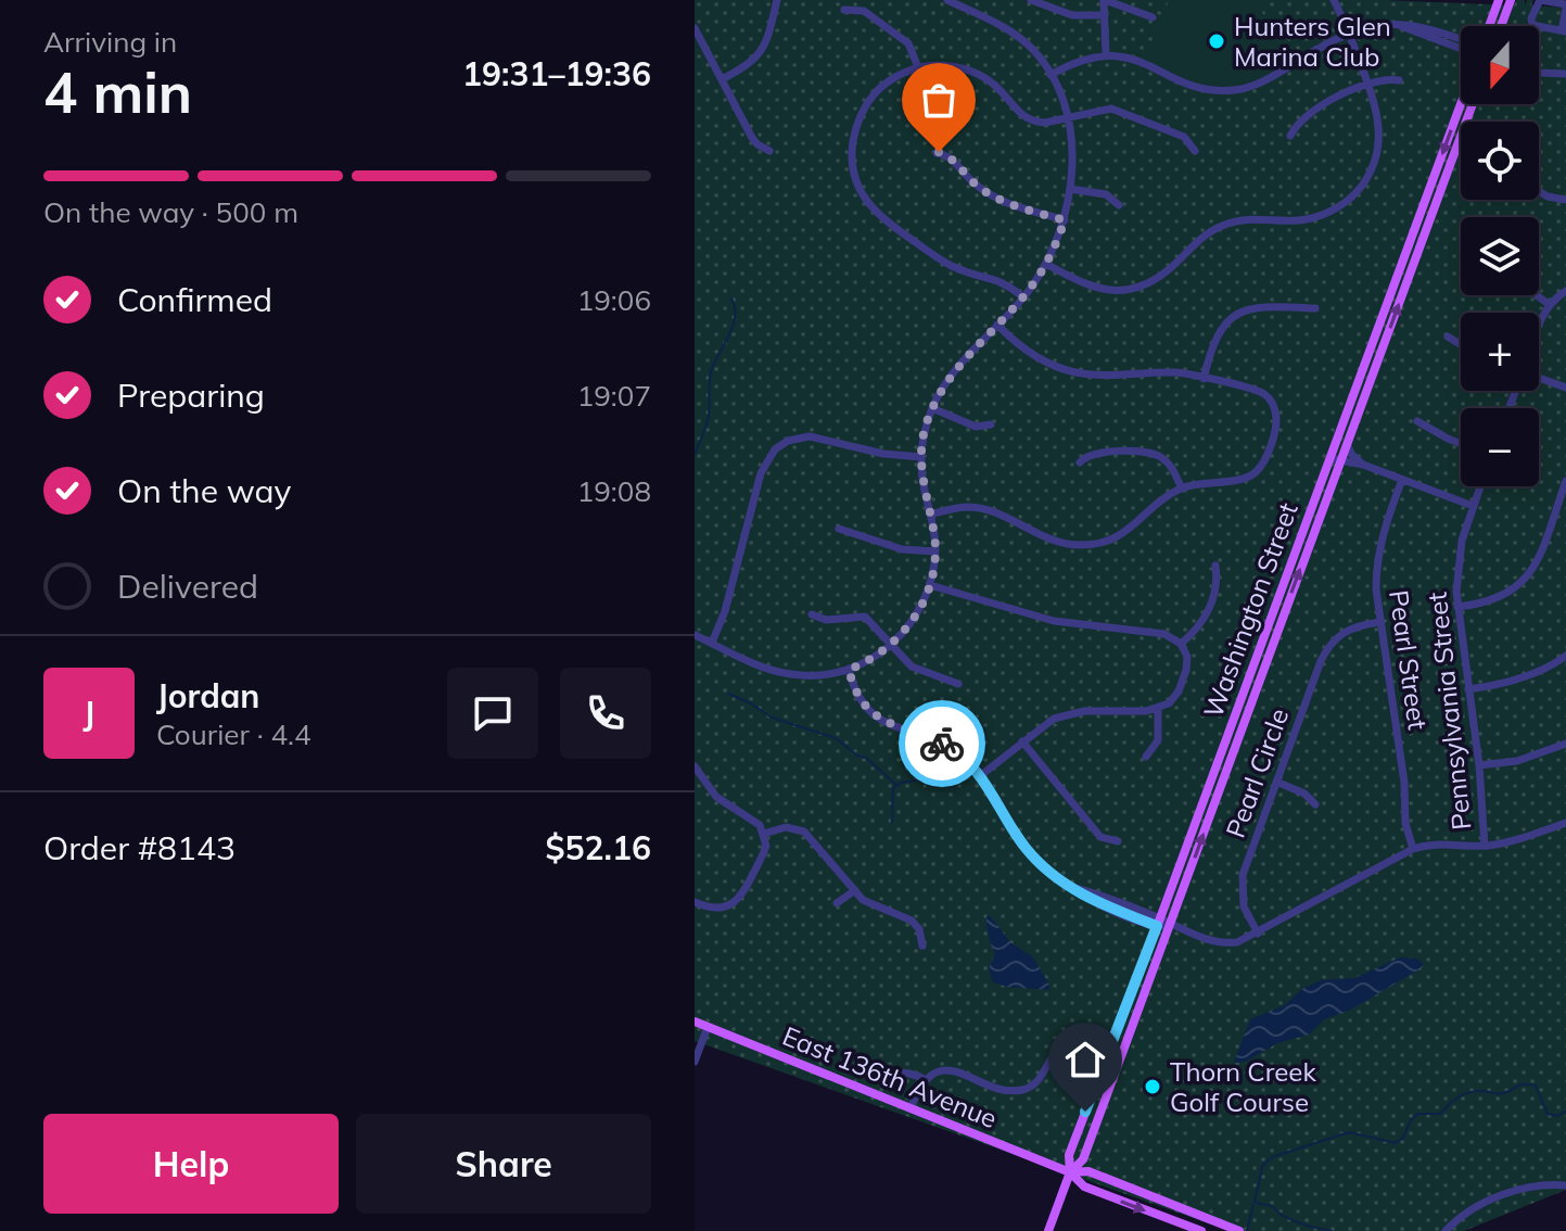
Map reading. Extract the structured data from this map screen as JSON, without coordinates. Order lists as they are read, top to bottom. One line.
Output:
{"streets":{"main road":["Washington Street","East 136th Avenue"],"street":["Pearl Street","Pennsylvania Street","Pearl Circle"]},"crossings":[["Washington Street","East 136th Avenue"],["Pearl Street","Pearl Circle"]],"places":["Hunters Glen Marina Club","Thorn Creek Golf Course"],"north":"bottom","page":{"heading":["4 min","Arriving in","19:31–19:36"],"panel":["Jordan","Courier · 4.4","Order #8143","$52.16"],"map_buttons":["+","−"],"bar":"On the way · 500 m","list":[["Confirmed","19:06"],["Preparing","19:07"],["On the way","19:08"],"Delivered"],"round":"J","buttons":["Help","Share"]}}
